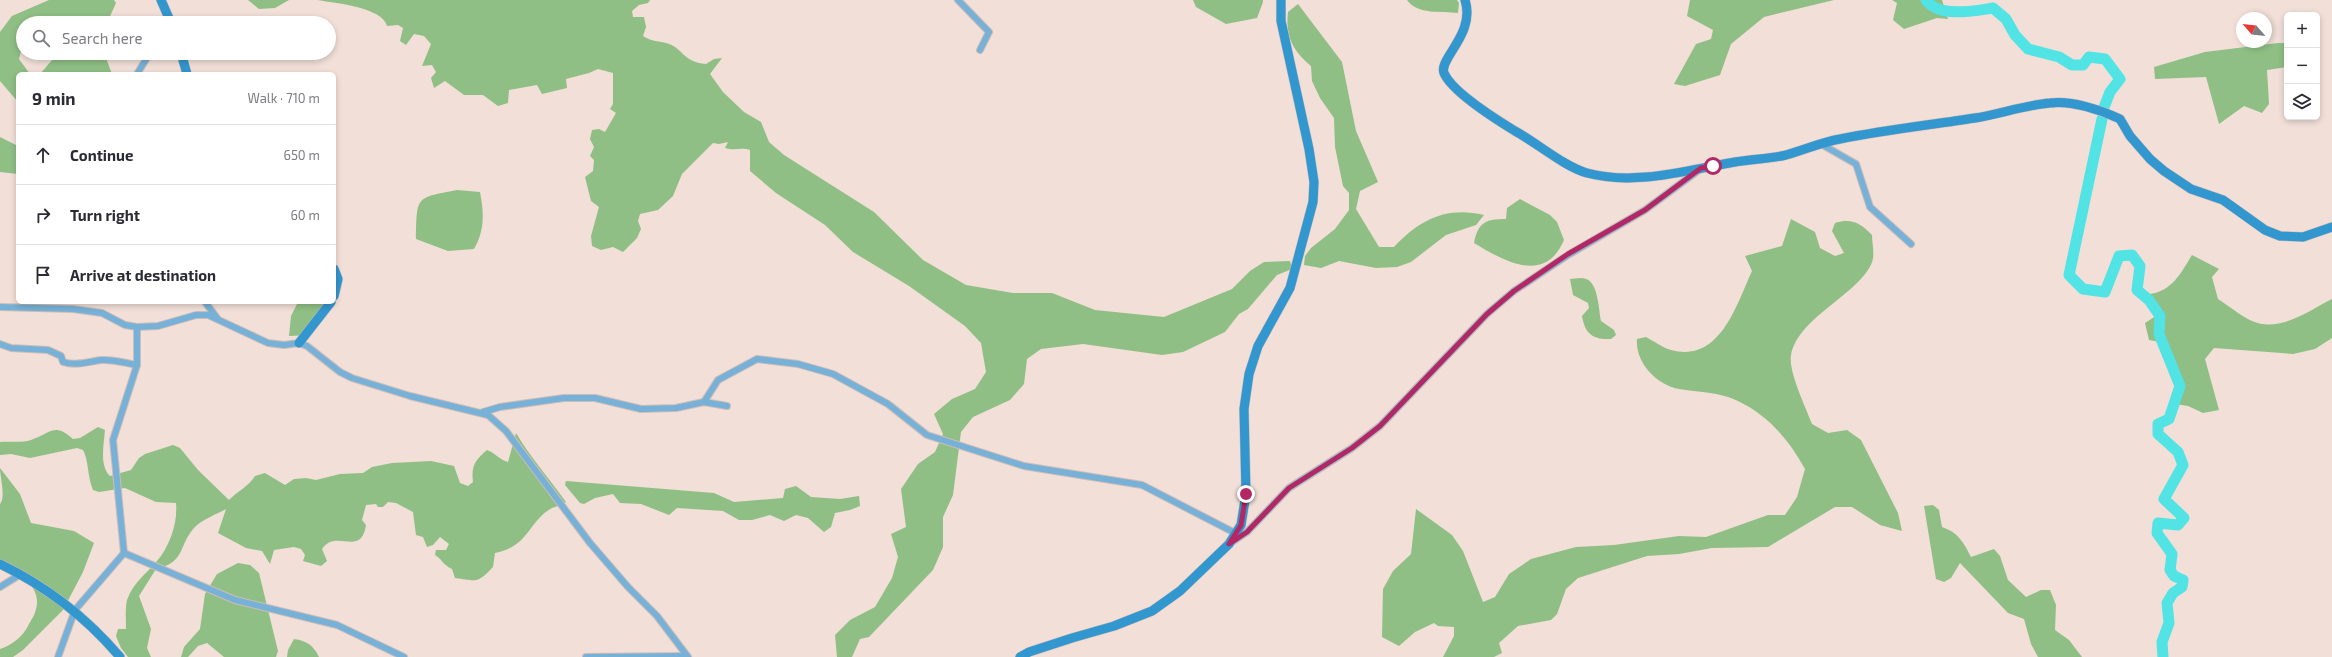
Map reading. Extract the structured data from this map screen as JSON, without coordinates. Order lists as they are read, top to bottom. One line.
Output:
{"north":"top left","page":{"map_buttons":["+","−"],"search":"Search here","heading":["9 min","Walk · 710 m"],"list":[["Continue","650 m"],["Turn right","60 m"],"Arrive at destination"]}}
